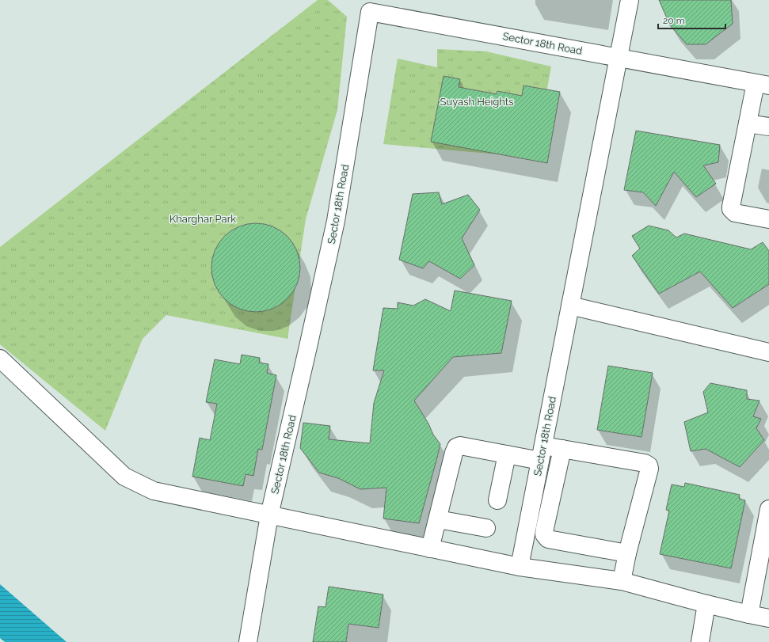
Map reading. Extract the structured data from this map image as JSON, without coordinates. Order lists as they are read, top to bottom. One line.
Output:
{"streets":{"street":["Sector 18th Road"]},"parks":["Suyash Heights","Kharghar Park"],"scale_bar":"20 m"}
